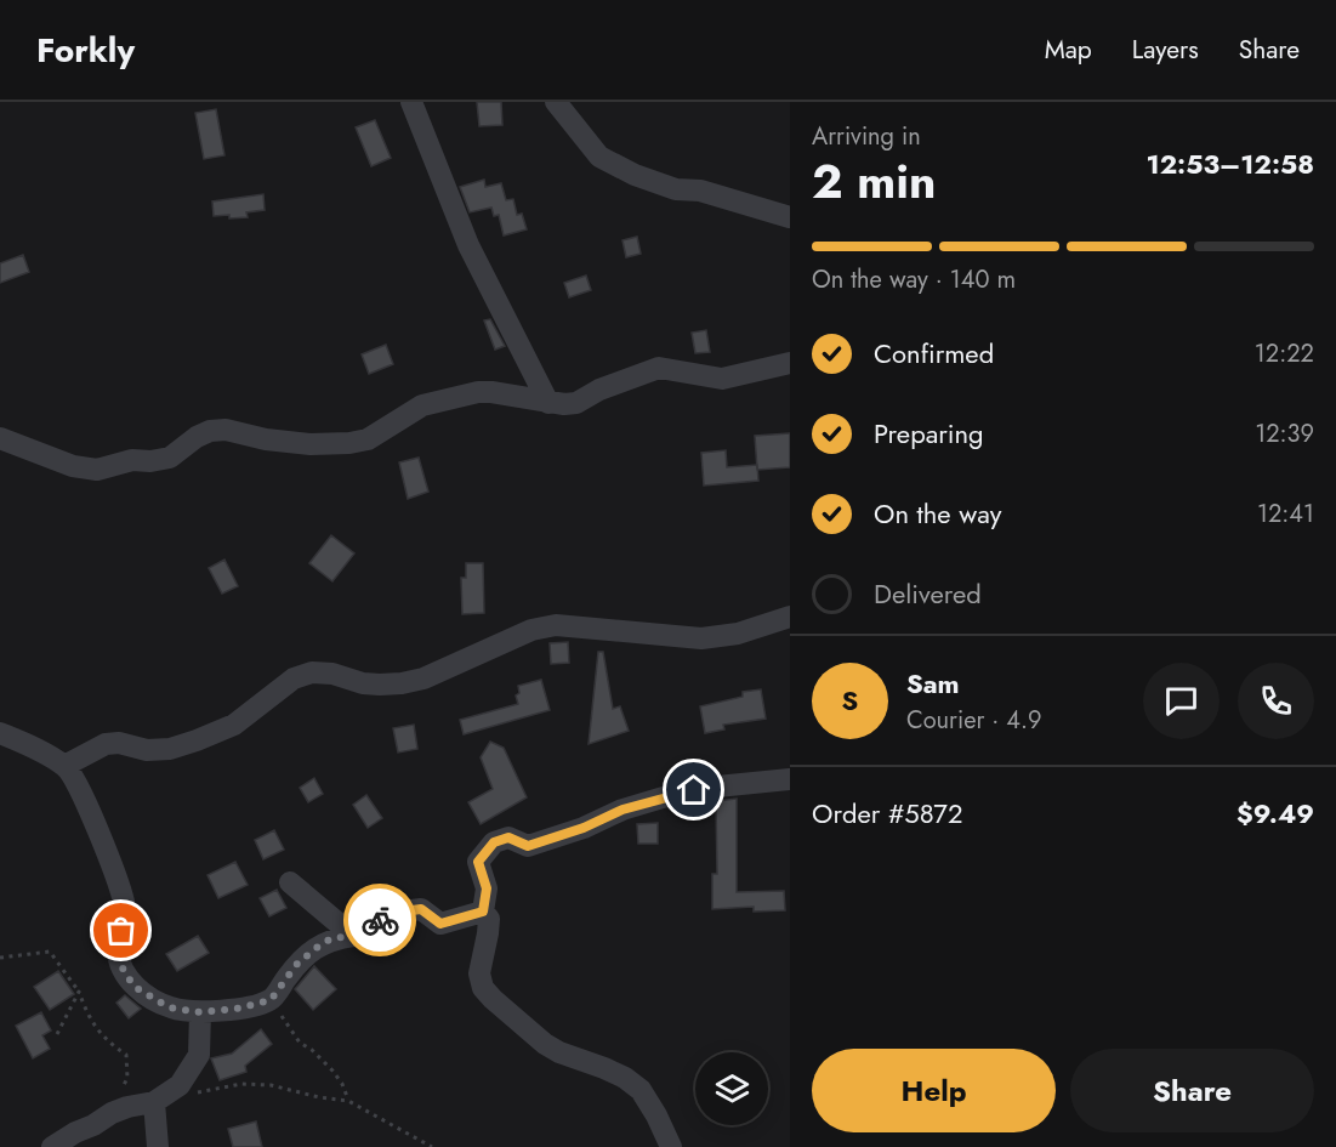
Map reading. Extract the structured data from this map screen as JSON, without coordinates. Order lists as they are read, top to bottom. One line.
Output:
{"page":{"header":"Forkly","nav":["Map","Layers","Share"],"heading":["2 min","Arriving in","12:53–12:58"],"panel":["Sam","Courier · 4.9","Order #5872","$9.49"],"bar":"On the way · 140 m","list":[["Confirmed","12:22"],["Preparing","12:39"],["On the way","12:41"],"Delivered"],"round":"S","buttons":["Help","Share"]}}
